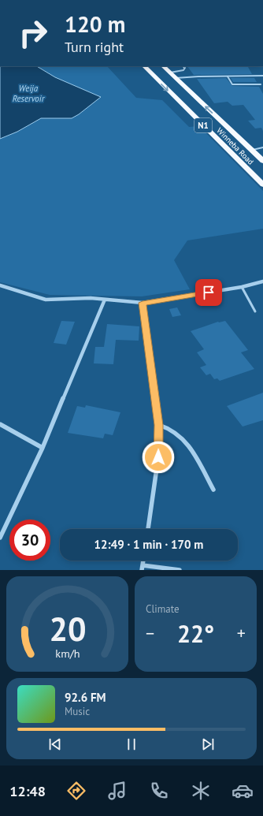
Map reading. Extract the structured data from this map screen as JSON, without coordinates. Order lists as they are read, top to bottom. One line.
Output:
{"streets":{"highway":["N1","Winneba Road"]},"water":["Weija Reservoir"],"page":{"turn":["120 m","Turn right"],"limit":"30","trip":"12:49 · 1 min · 170 m","tile":"Climate","heat":["−","22°","+"],"song":["92.6 FM","Music"],"tabs":"12:48","gauge":["20","km/h"]}}
